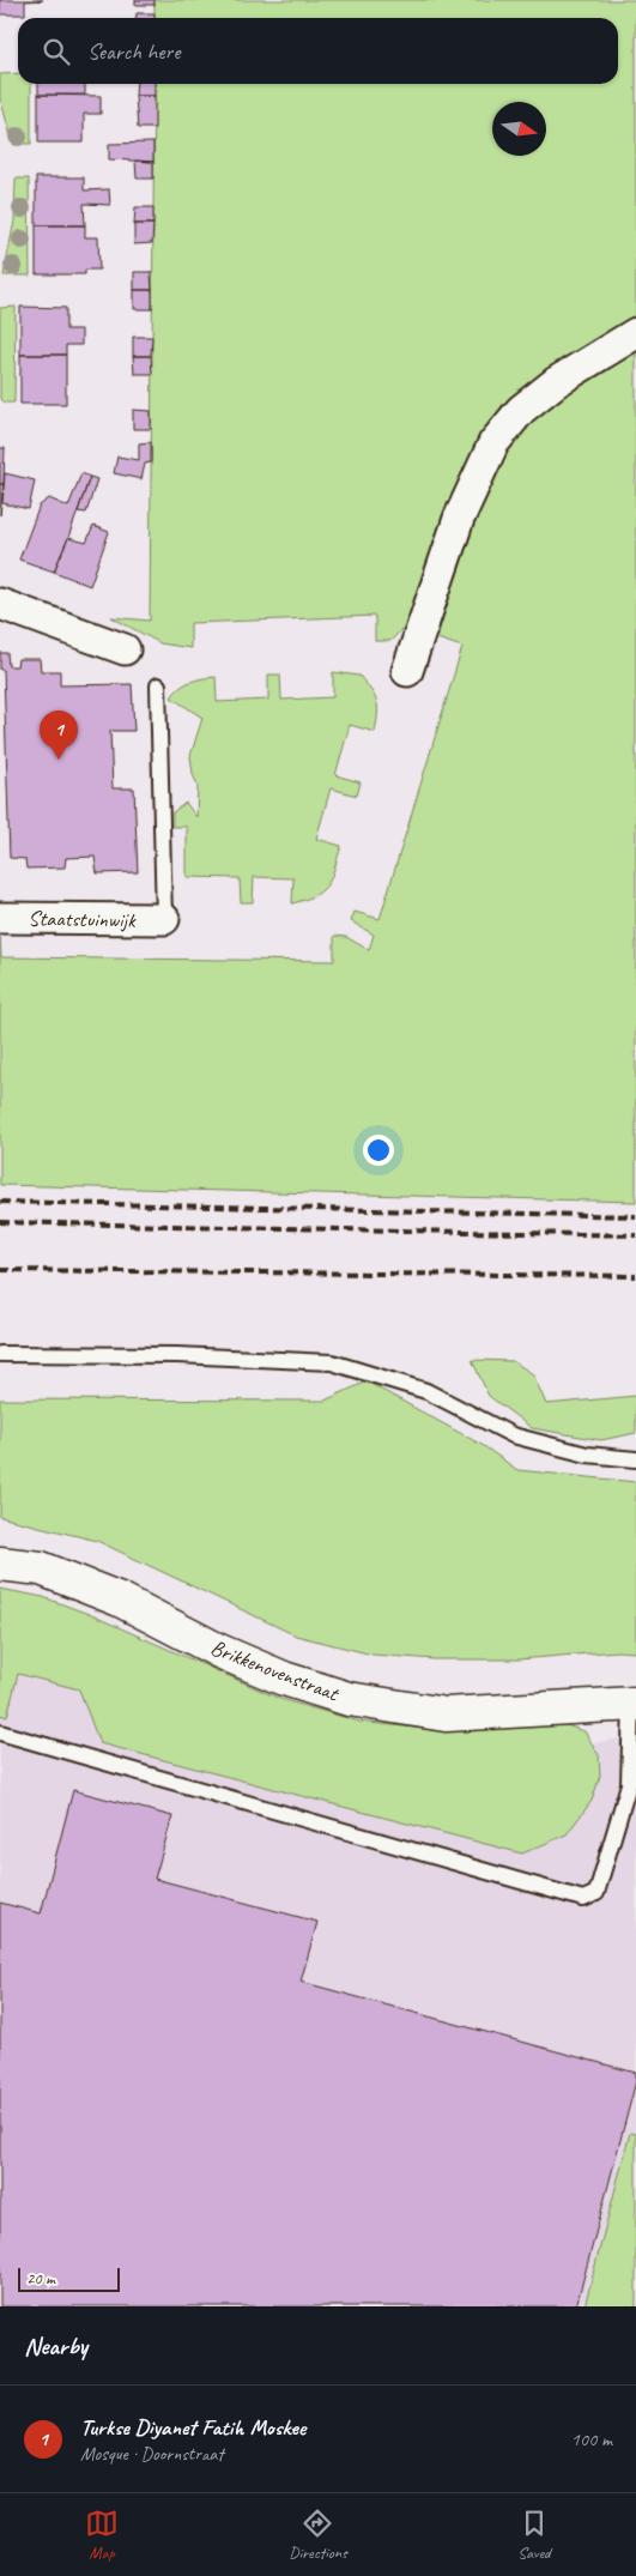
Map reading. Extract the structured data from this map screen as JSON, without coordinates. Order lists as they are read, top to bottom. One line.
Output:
{"streets":{"street":["Staatstuinwijk","Brikkenovenstraat"]},"scale_bar":"20 m","north":"right","page":{"search":"Search here","pins":"1","scale":"20 m","heading":"Nearby","list":[{"mark":"1","name":"Turkse Diyanet Fatih Moskee","note":"Mosque · Doornstraat","value":"100 m"}],"nav":["Map","Directions","Saved"]}}
